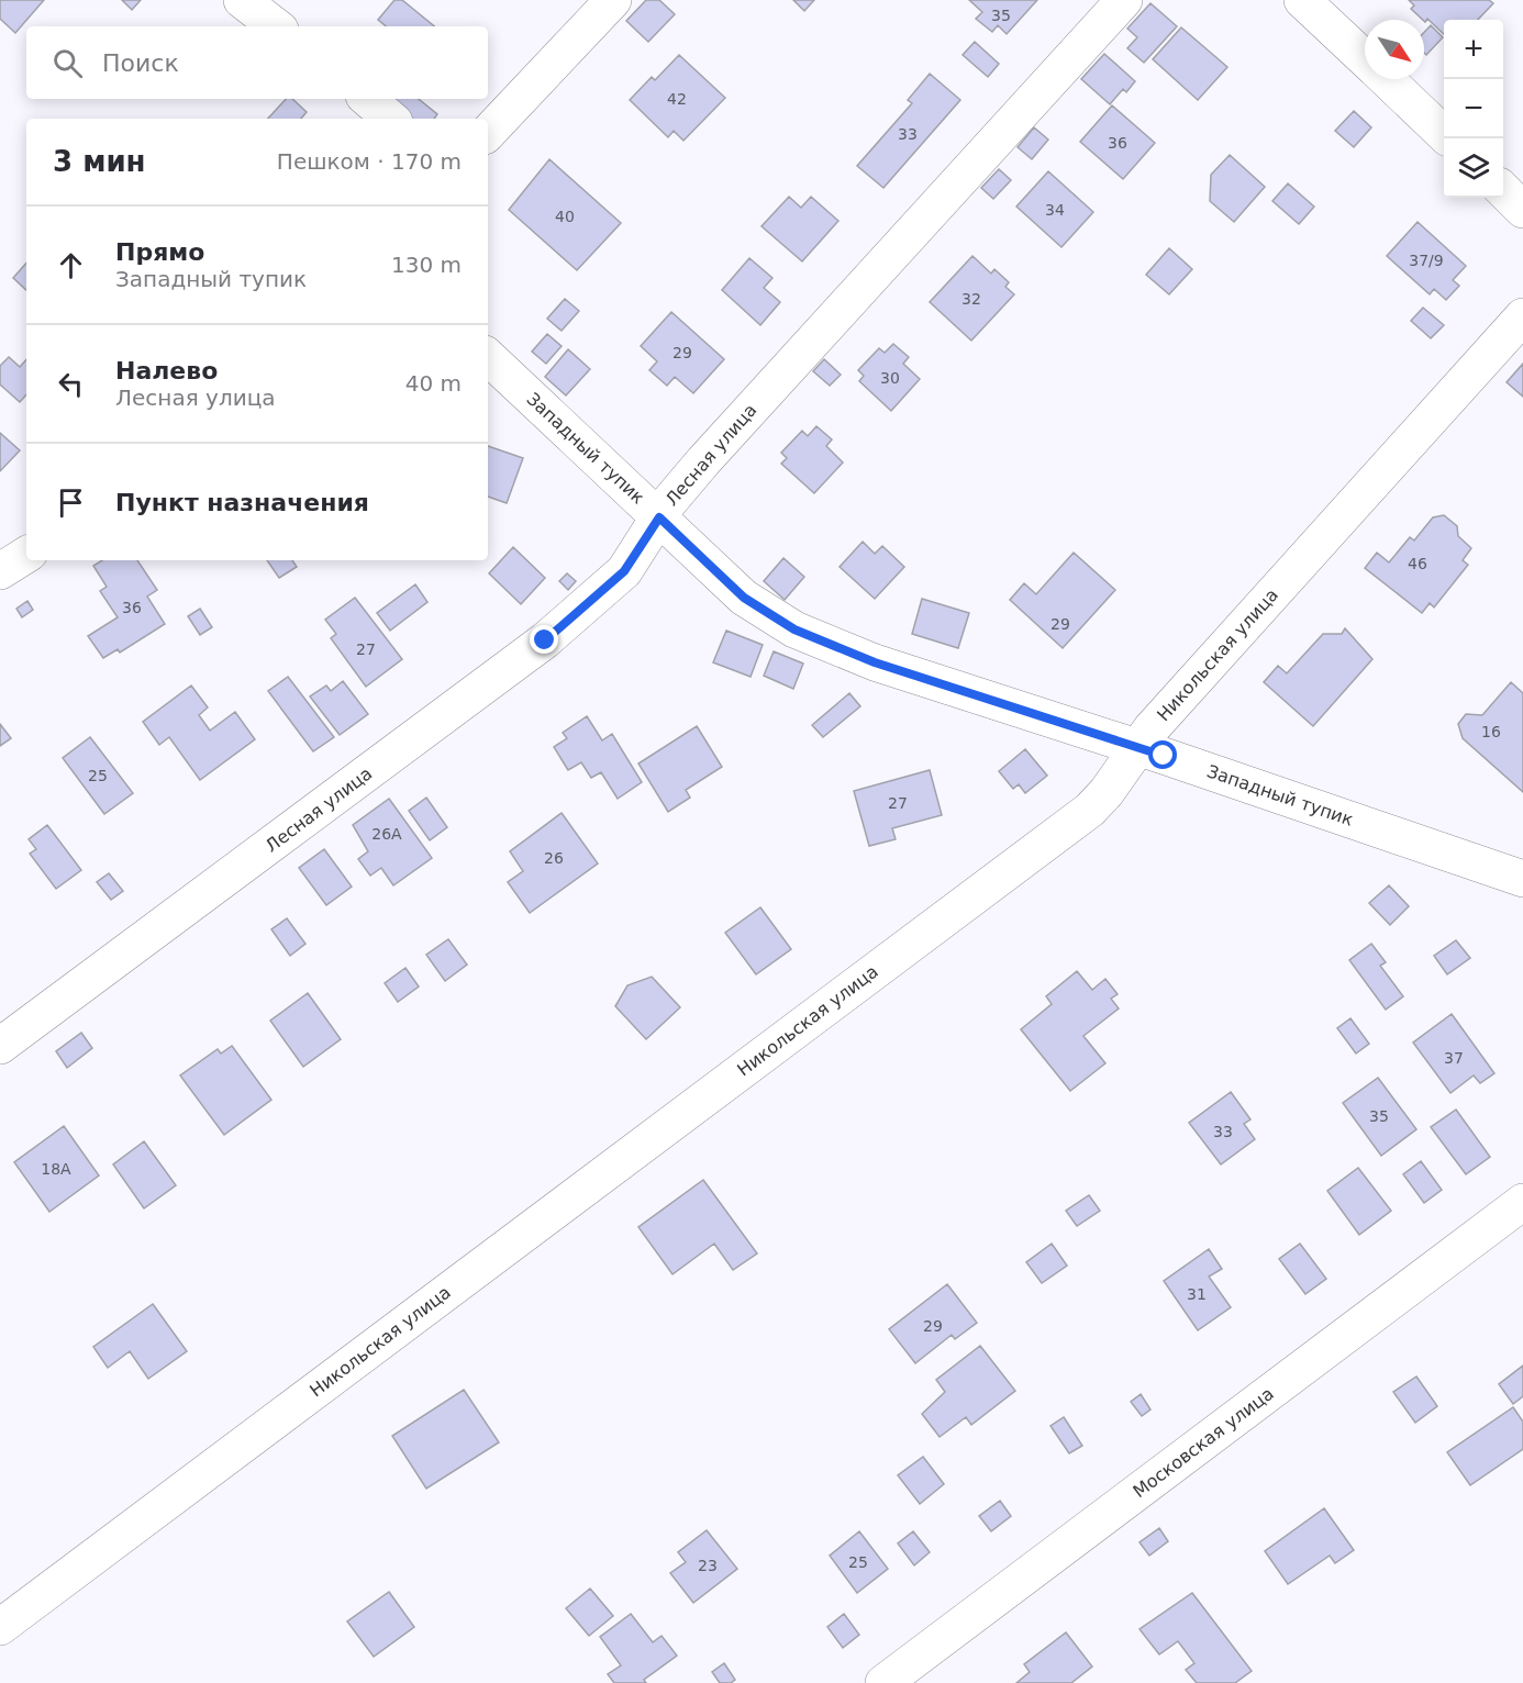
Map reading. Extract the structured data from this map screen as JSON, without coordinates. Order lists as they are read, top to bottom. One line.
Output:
{"streets":{"street":["Западный тупик","Лесная улица","Никольская улица","Московская улица"]},"crossings":[["Западный тупик","Лесная улица"],["Западный тупик","Никольская улица"]],"house_numbers":["35","42","33","36","34","40","37/9","32","29","30","46","36","29","27","16","25","27","26А","26","37","35","33","18А","31","29","25","23"],"north":"bottom right","page":{"map_buttons":["+","−"],"search":"Поиск","heading":["3 мин","Пешком · 170 m"],"list":[["Прямо","Западный тупик","130 m"],["Налево","Лесная улица","40 m"],"Пункт назначения"]}}
